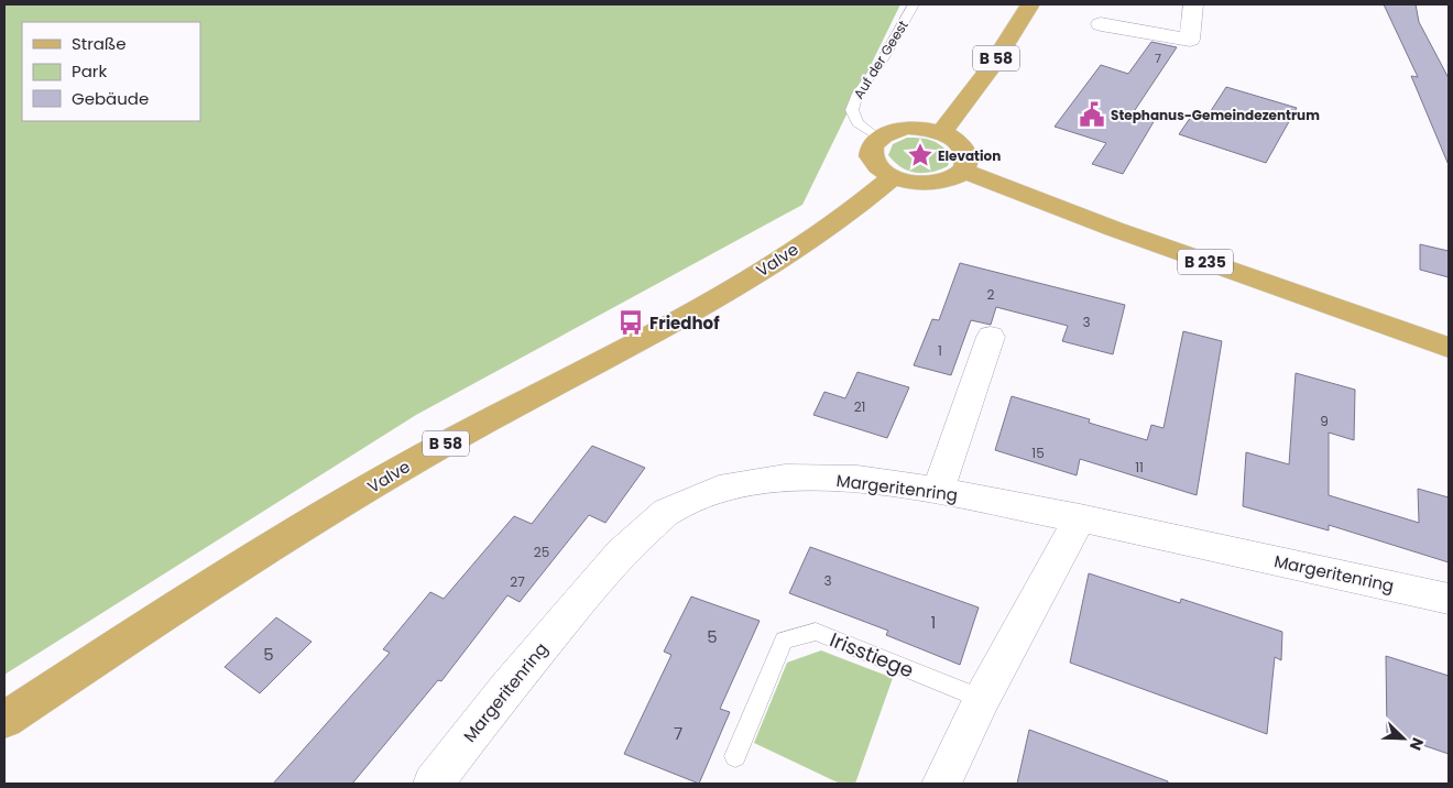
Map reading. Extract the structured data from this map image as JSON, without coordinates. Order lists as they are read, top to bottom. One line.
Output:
{"streets":{"main road":["B 58","Valve","B 235"],"street":["Margeritenring"],"lane":["Auf der Geest","Irisstiege"]},"crossings":[["B 58","Auf der Geest"],["B 58","Valve"],["B 58","B 235"],["Auf der Geest","Valve"],["Auf der Geest","B 235"],["Valve","B 235"]],"places":{"public building":["Stephanus-Gemeindezentrum"],"place":["Elevation"],"bus stop":["Friedhof"]},"house_numbers":["7","2","3","1","21","9","15","11","25","3","27","1","5","5","7"],"legend":["Straße","Park","Gebäude"],"north":"bottom right"}
